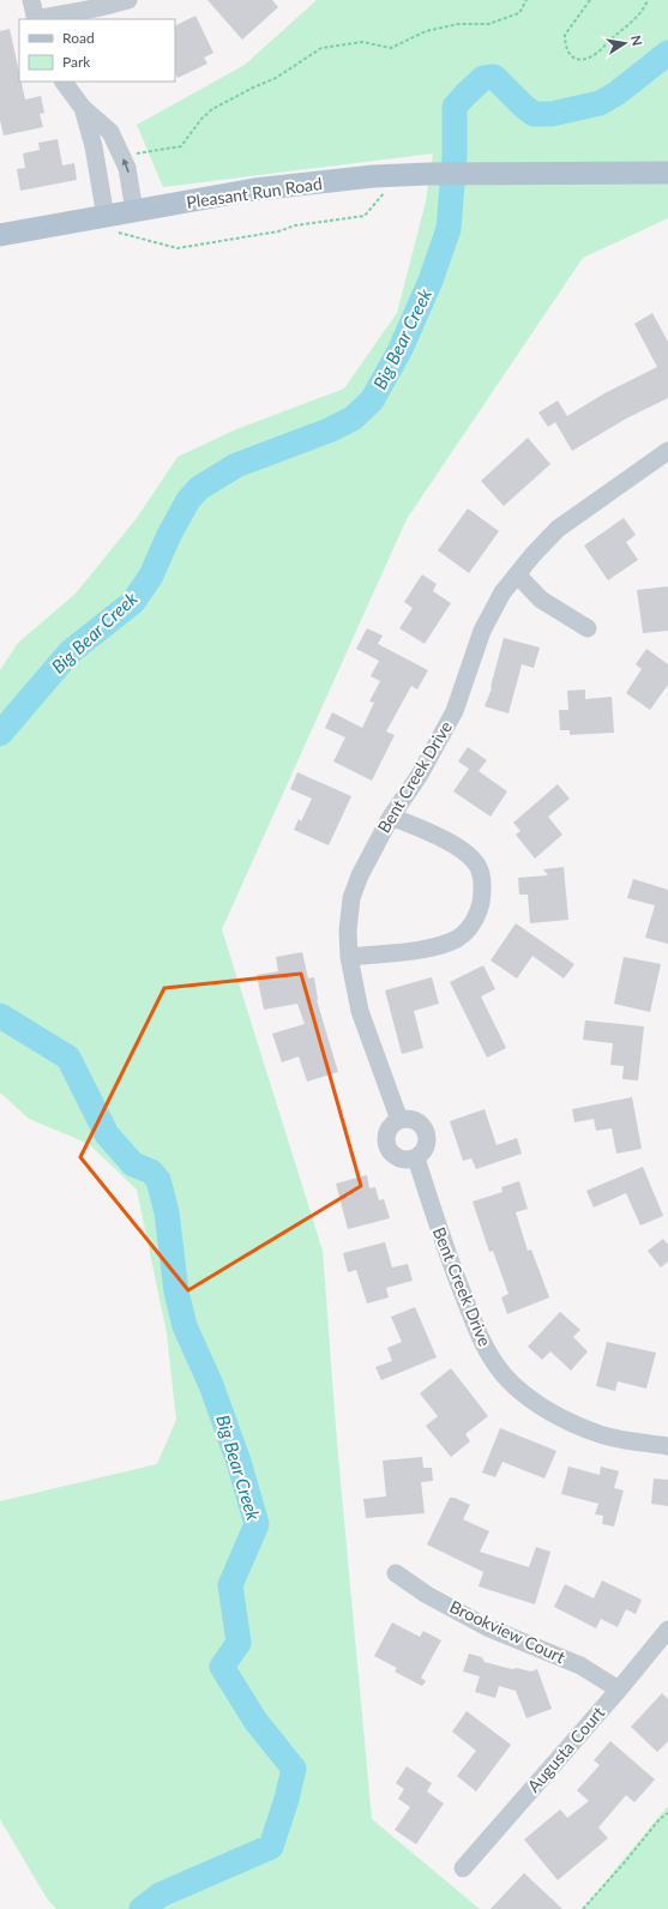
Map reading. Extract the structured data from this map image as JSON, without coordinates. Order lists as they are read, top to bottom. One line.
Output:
{"streets":{"main road":["Pleasant Run Road"],"street":["Bent Creek Drive","Brookview Court","Augusta Court"]},"crossings":[["Brookview Court","Augusta Court"]],"water":["Big Bear Creek"],"legend":["Road","Park"],"north":"right"}
